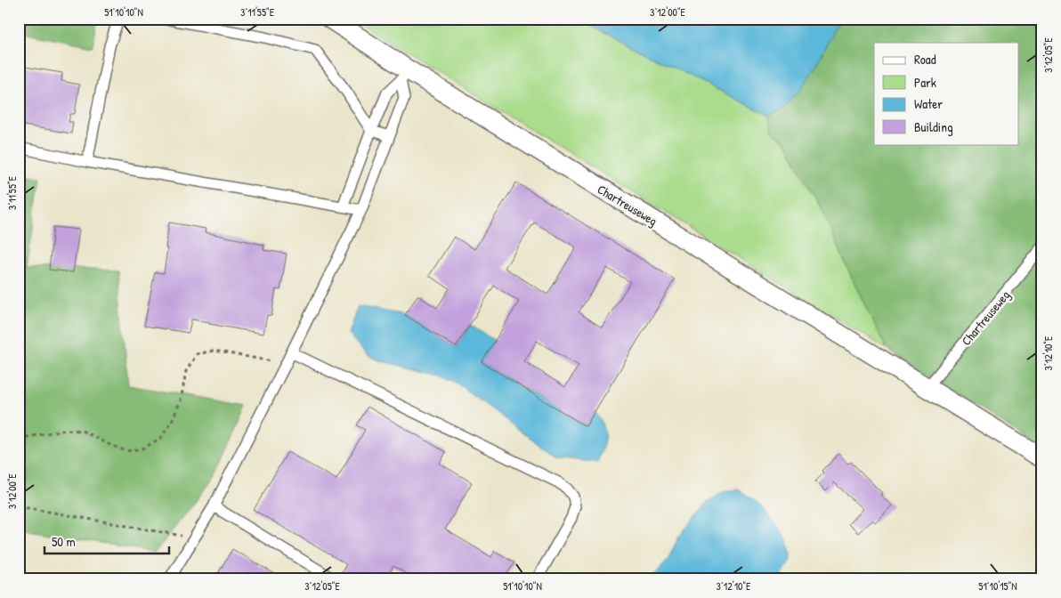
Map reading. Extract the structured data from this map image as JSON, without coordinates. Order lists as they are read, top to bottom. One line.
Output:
{"streets":{"street":["Chartreuseweg"]},"legend":["Road","Park","Water","Building"],"scale_bar":"50 m","coordinates":["51°10'10\"N","3°11'55\"E","3°12'00\"E","3°12'05\"E","3°12'10\"E","51°10'15\"N"]}
